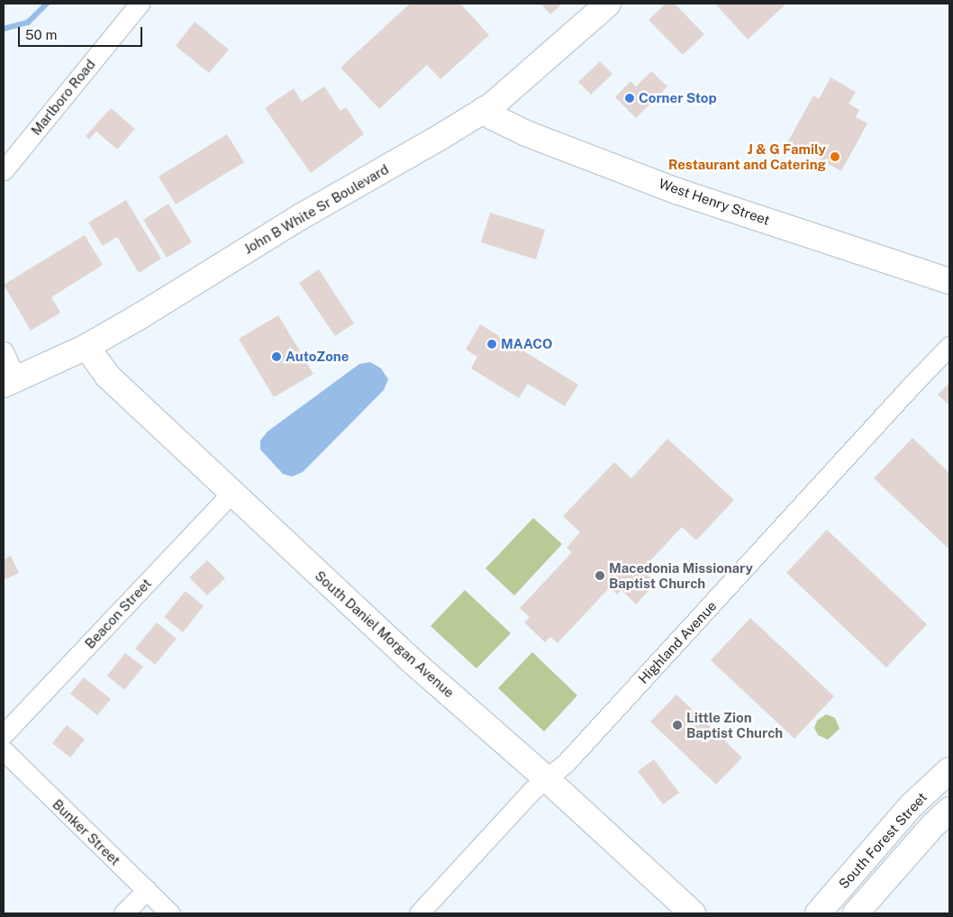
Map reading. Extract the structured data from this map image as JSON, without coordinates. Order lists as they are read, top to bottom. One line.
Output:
{"streets":{"main road":["West Henry Street","John B White Sr Boulevard","South Daniel Morgan Avenue","South Forest Street"],"street":["Marlboro Road","Beacon Street","Highland Avenue","Bunker Street"]},"crossings":[["West Henry Street","John B White Sr Boulevard"],["John B White Sr Boulevard","South Daniel Morgan Avenue"],["Beacon Street","South Daniel Morgan Avenue"],["South Daniel Morgan Avenue","Highland Avenue"]],"places":["Corner Stop","J & G Family Restaurant and Catering","MAACO","AutoZone","Macedonia Missionary Baptist Church","Little Zion Baptist Church"],"scale_bar":"50 m"}
